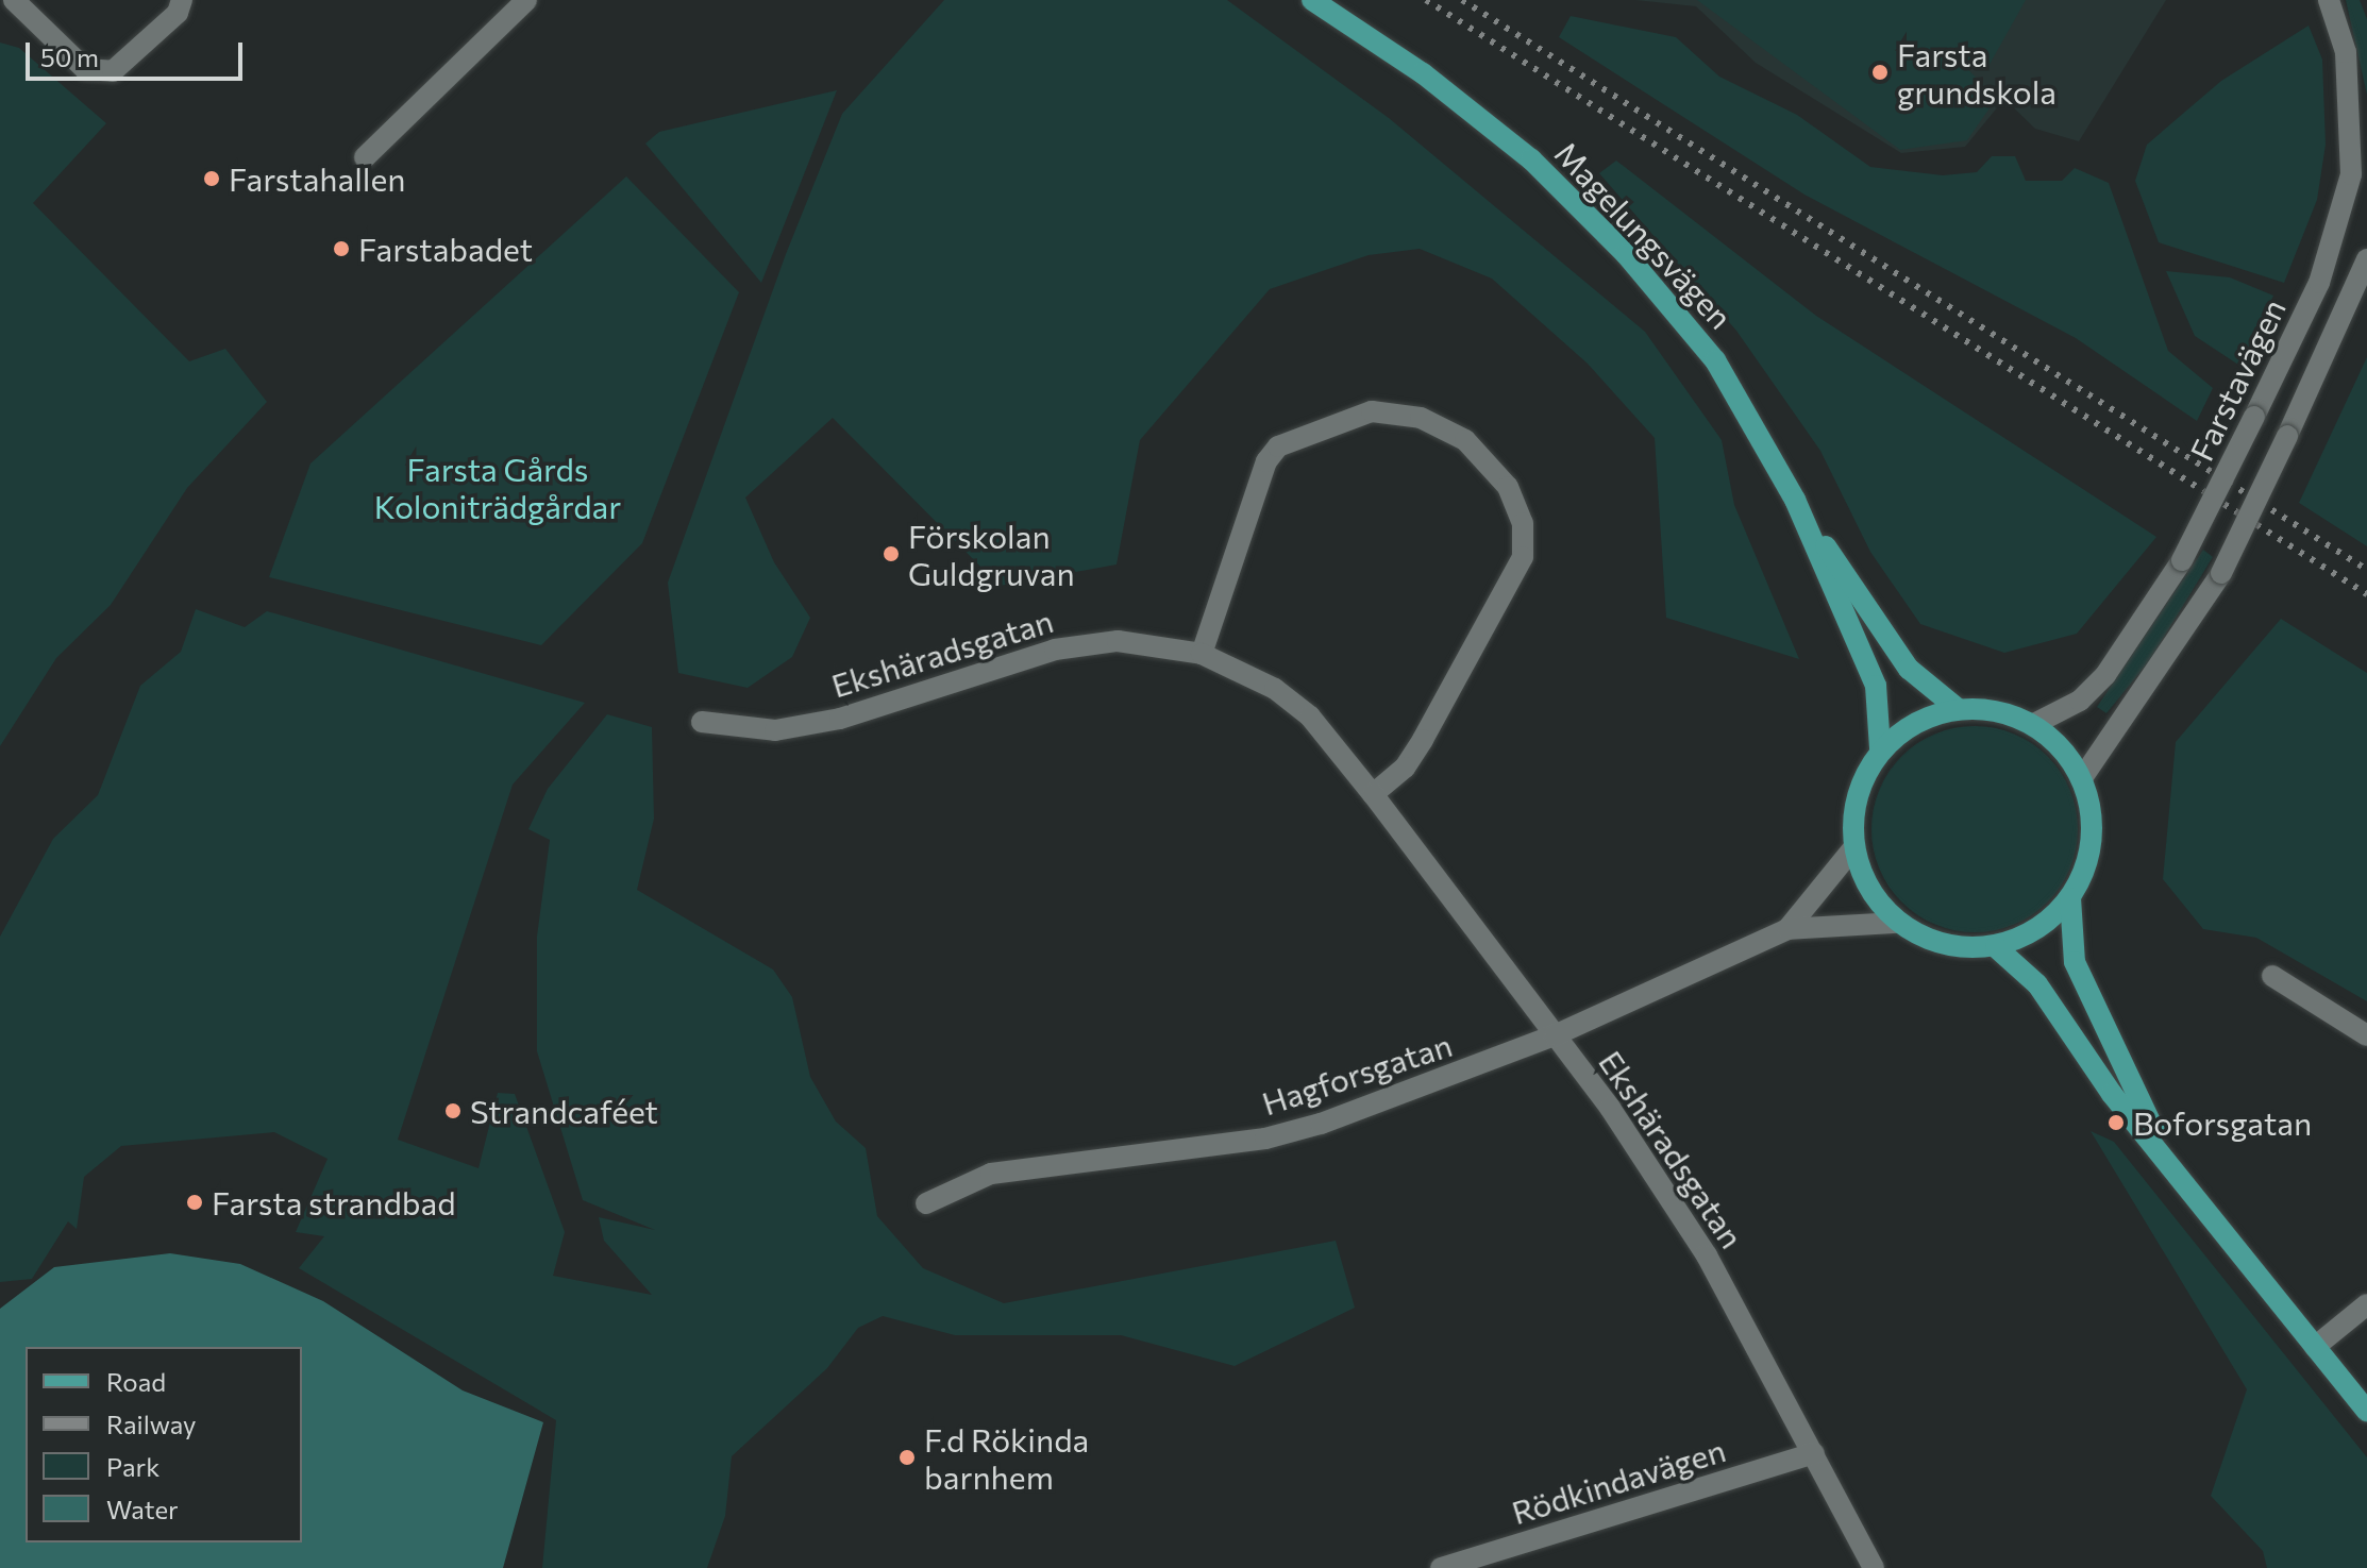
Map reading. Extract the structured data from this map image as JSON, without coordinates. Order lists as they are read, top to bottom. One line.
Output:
{"streets":{"main road":["Magelungsvägen"],"street":["Farstavägen","Ekshäradsgatan","Hagforsgatan","Rödkindavägen"]},"crossings":[["Magelungsvägen","Farstavägen"],["Magelungsvägen","Hagforsgatan"],["Farstavägen","Hagforsgatan"],["Ekshäradsgatan","Hagforsgatan"],["Ekshäradsgatan","Rödkindavägen"]],"parks":["Farsta Gårds Koloniträdgårdar"],"places":["Farsta grundskola","Farstahallen","Farstabadet","Förskolan Guldgruvan","Strandcaféet","Boforsgatan","Farsta strandbad","F.d Rökinda barnhem"],"legend":["Road","Railway","Park","Water"],"scale_bar":"50 m"}
